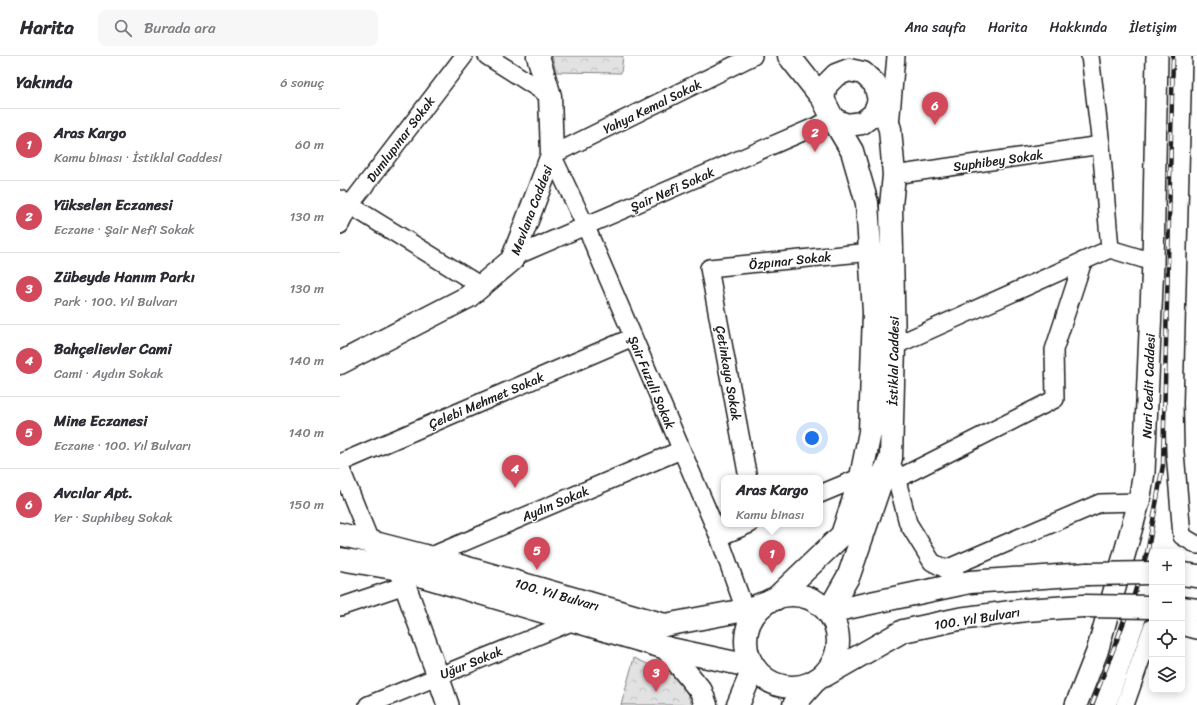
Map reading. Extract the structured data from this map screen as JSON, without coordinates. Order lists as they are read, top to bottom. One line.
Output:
{"streets":{"main road":["Mevlana Caddesi","İstiklal Caddesi","100. Yıl Bulvarı"],"street":["Yahya Kemal Sokak","Dumlupınar Sokak","Suphibey Sokak","Şair Nefi Sokak","Özpınar Sokak","Çetinkaya Sokak","Şair Fuzuli Sokak","Nuri Cedit Caddesi","Çelebi Mehmet Sokak","Aydın Sokak","Uğur Sokak"]},"crossings":[["Yahya Kemal Sokak","Mevlana Caddesi"],["Yahya Kemal Sokak","Şair Fuzuli Sokak"],["Suphibey Sokak","İstiklal Caddesi"],["Şair Nefi Sokak","Mevlana Caddesi"],["Şair Nefi Sokak","İstiklal Caddesi"],["Şair Nefi Sokak","Şair Fuzuli Sokak"],["Mevlana Caddesi","Şair Fuzuli Sokak"],["Özpınar Sokak","İstiklal Caddesi"],["Özpınar Sokak","Çetinkaya Sokak"],["İstiklal Caddesi","100. Yıl Bulvarı"],["Şair Fuzuli Sokak","Çelebi Mehmet Sokak"],["Şair Fuzuli Sokak","Aydın Sokak"],["Şair Fuzuli Sokak","100. Yıl Bulvarı"],["Aydın Sokak","100. Yıl Bulvarı"],["100. Yıl Bulvarı","Uğur Sokak"]],"page":{"header":"Harita","search":"Burada ara","nav":["Ana sayfa","Harita","Hakkında","İletişim"],"heading":["Yakında","6 sonuç"],"pins":["6","2","4","5","1","3"],"list":[{"mark":"1","name":"Aras Kargo","note":"Kamu binası · İstiklal Caddesi","value":"60 m"},{"mark":"2","name":"Yükselen Eczanesi","note":"Eczane · Şair Nefi Sokak","value":"130 m"},{"mark":"3","name":"Zübeyde Hanım Parkı","note":"Park · 100. Yıl Bulvarı","value":"130 m"},{"mark":"4","name":"Bahçelievler Cami","note":"Cami · Aydın Sokak","value":"140 m"},{"mark":"5","name":"Mine Eczanesi","note":"Eczane · 100. Yıl Bulvarı","value":"140 m"},{"mark":"6","name":"Avcılar Apt.","note":"Yer · Suphibey Sokak","value":"150 m"}],"popup":["Aras Kargo","Kamu binası"],"map_buttons":["+","−"]}}
